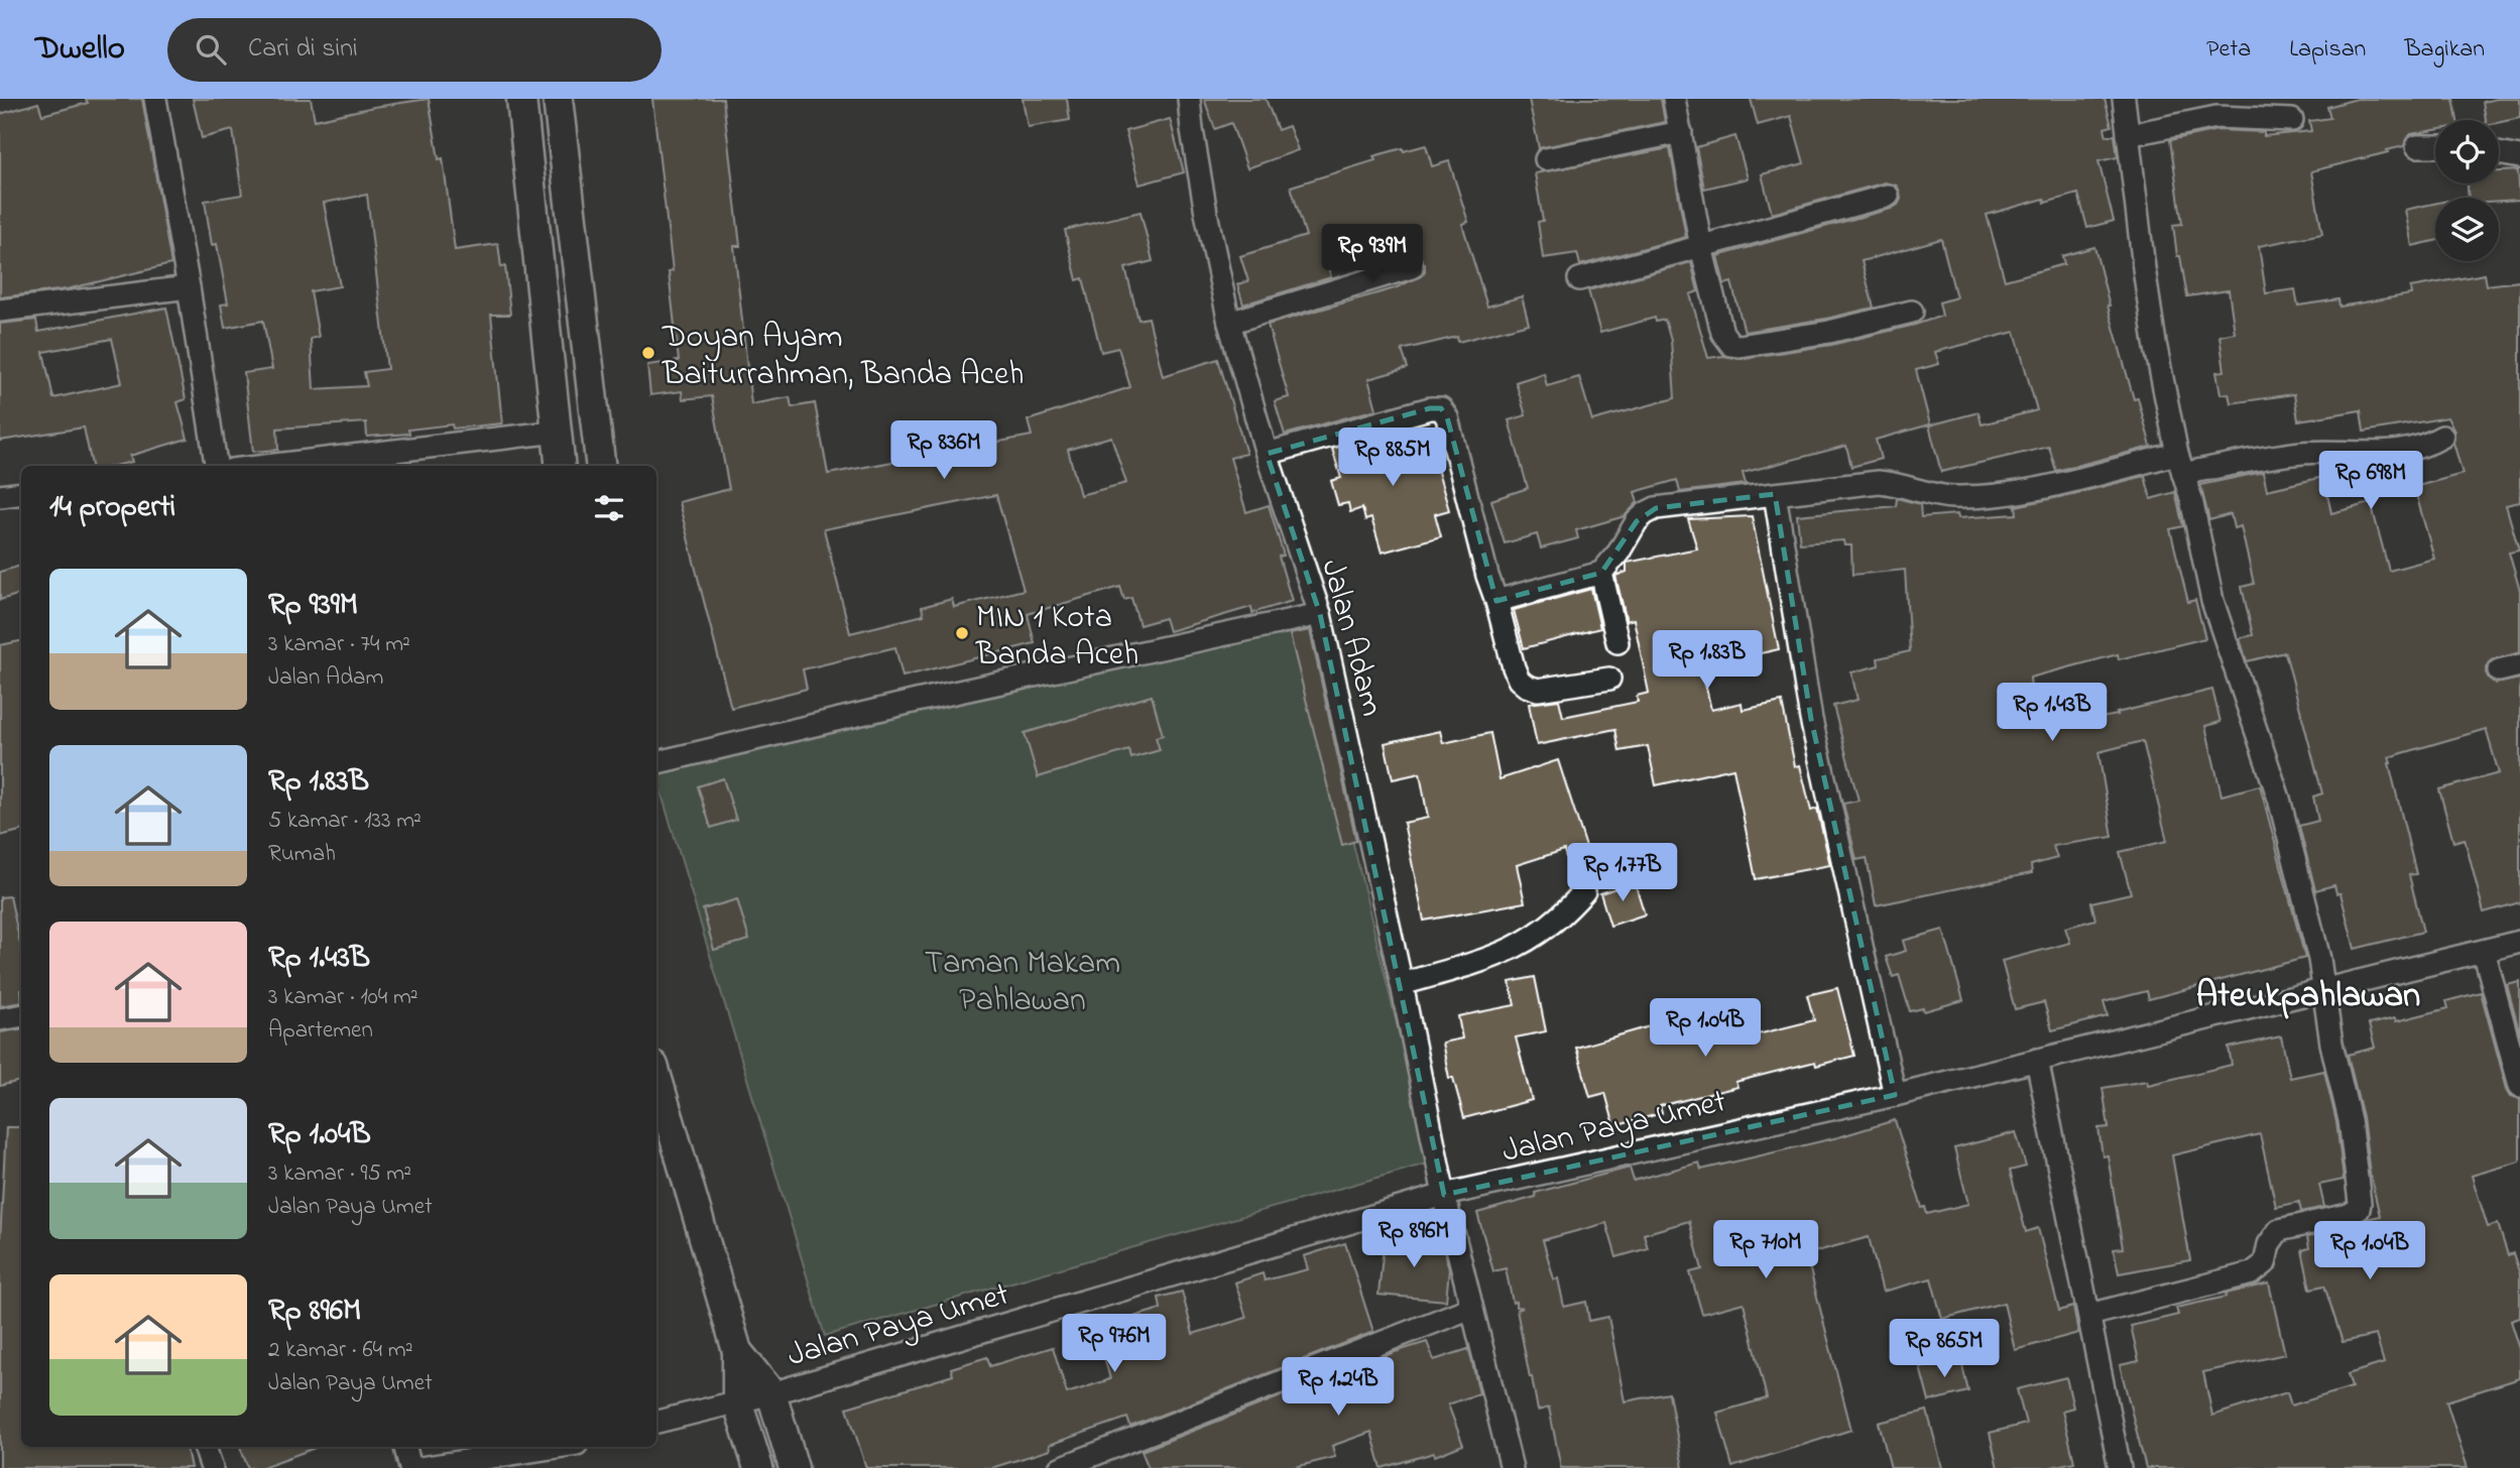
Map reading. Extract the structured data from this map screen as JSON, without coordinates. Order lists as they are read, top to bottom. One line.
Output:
{"streets":{"street":["Jalan Adam","Jalan Paya Umet"]},"crossings":[["Jalan Adam","Jalan Paya Umet"]],"districts":["Ateukpahlawan"],"parks":["Taman Makam Pahlawan"],"places":["Doyan Ayam Baiturrahman, Banda Aceh","MIN 1 Kota Banda Aceh"],"page":{"header":"Dwello","search":"Cari di sini","nav":["Peta","Lapisan","Bagikan"],"price":["Rp 939M","Rp 836M","Rp 885M","Rp 698M","Rp 1.83B","Rp 1.43B","Rp 1.77B","Rp 1.04B","Rp 896M","Rp 710M","Rp 1.04B","Rp 976M","Rp 865M","Rp 1.24B"],"heading":"14 properti","list":[{"name":"Rp 939M","note":"3 kamar · 74 m² · Jalan Adam"},{"name":"Rp 1.83B","note":"5 kamar · 133 m² · Rumah"},{"name":"Rp 1.43B","note":"3 kamar · 104 m² · Apartemen"},{"name":"Rp 1.04B","note":"3 kamar · 95 m² · Jalan Paya Umet"},{"name":"Rp 896M","note":"2 kamar · 64 m² · Jalan Paya Umet"}]}}
